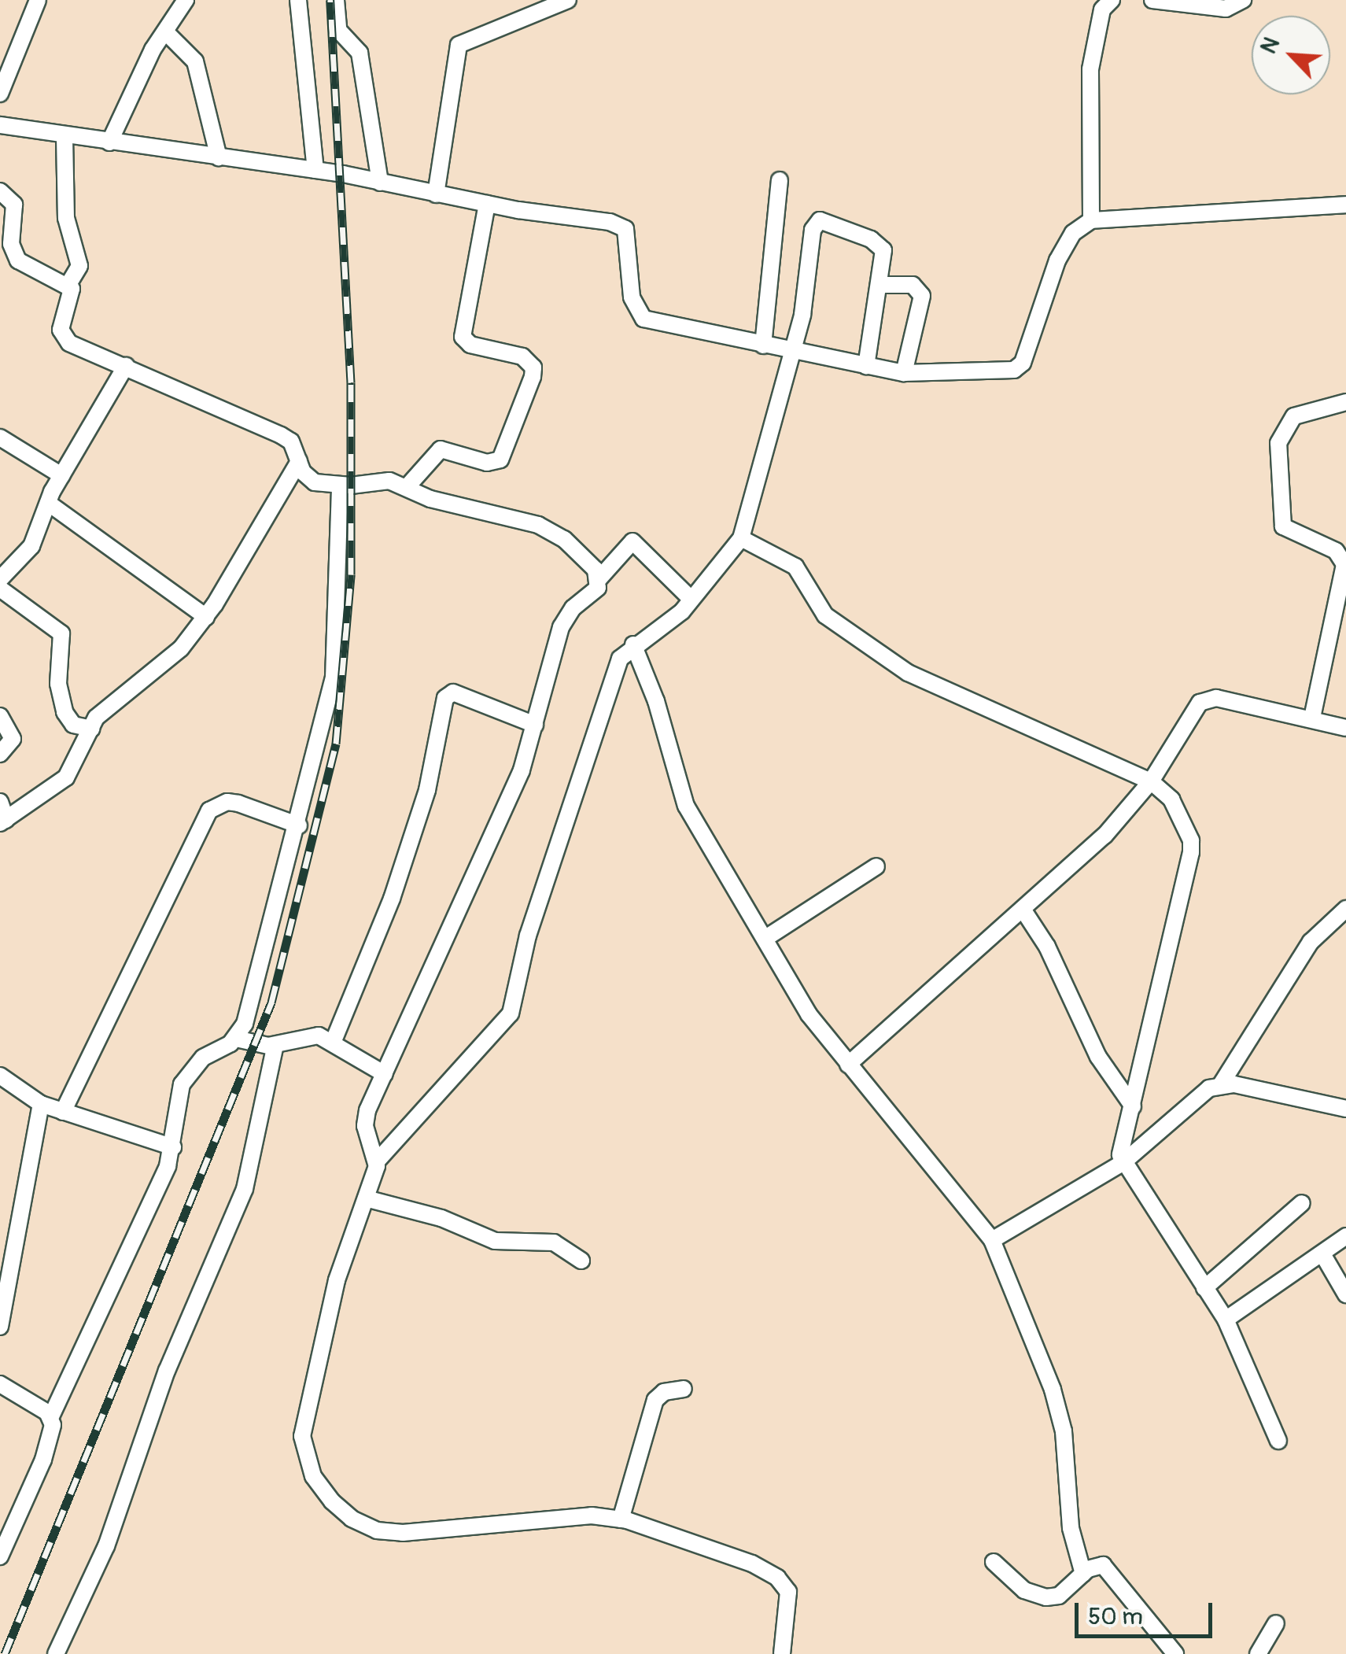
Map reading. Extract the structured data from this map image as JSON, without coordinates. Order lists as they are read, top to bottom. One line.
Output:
{"scale_bar":"50 m","north":"top left"}
